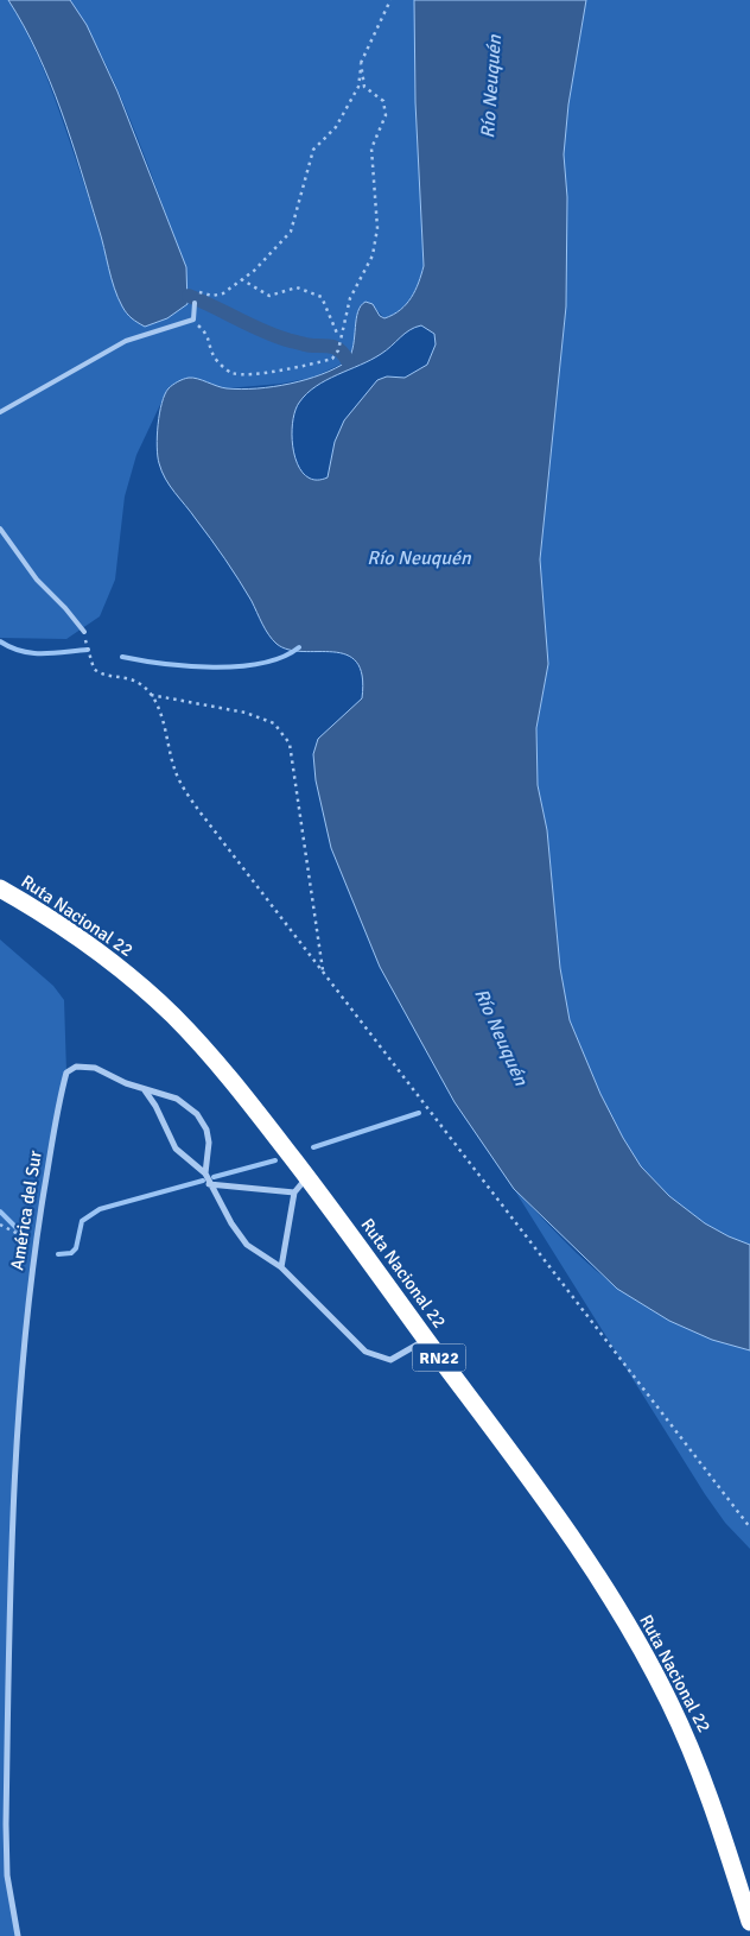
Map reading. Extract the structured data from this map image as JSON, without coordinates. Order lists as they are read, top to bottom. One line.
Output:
{"streets":{"highway":["Ruta Nacional 22","RN22"],"street":["América del Sur"]},"crossings":[["Ruta Nacional 22","América del Sur"]],"water":["Río Neuquén"]}
